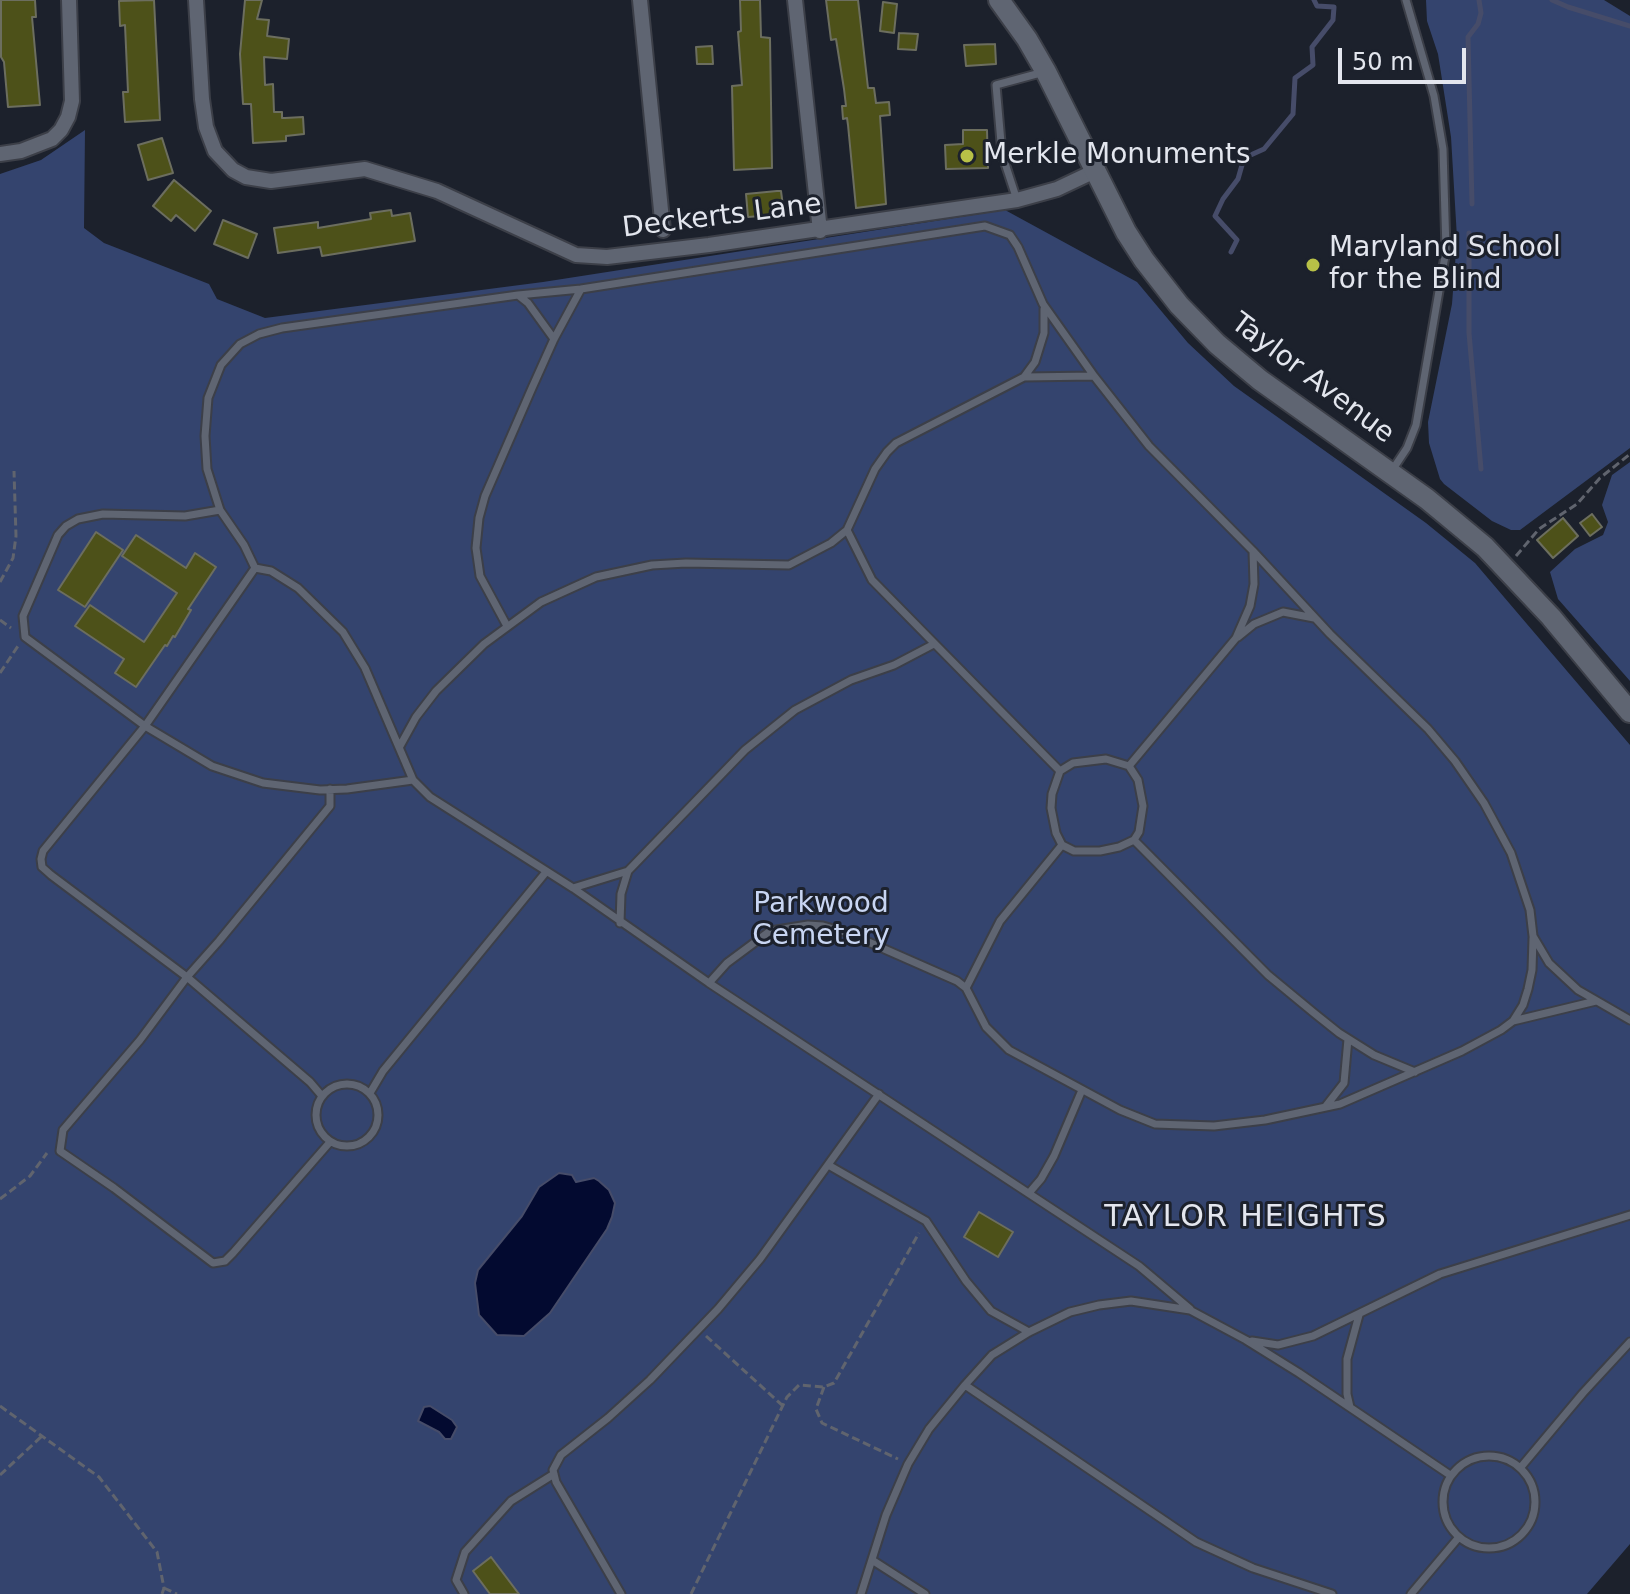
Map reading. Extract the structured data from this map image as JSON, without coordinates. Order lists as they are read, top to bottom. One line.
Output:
{"streets":{"main road":["Taylor Avenue"],"street":["Deckerts Lane"]},"crossings":[["Deckerts Lane","Taylor Avenue"]],"districts":["TAYLOR HEIGHTS"],"parks":["Parkwood Cemetery"],"places":["Merkle Monuments","Maryland School for the Blind"],"scale_bar":"50 m"}
